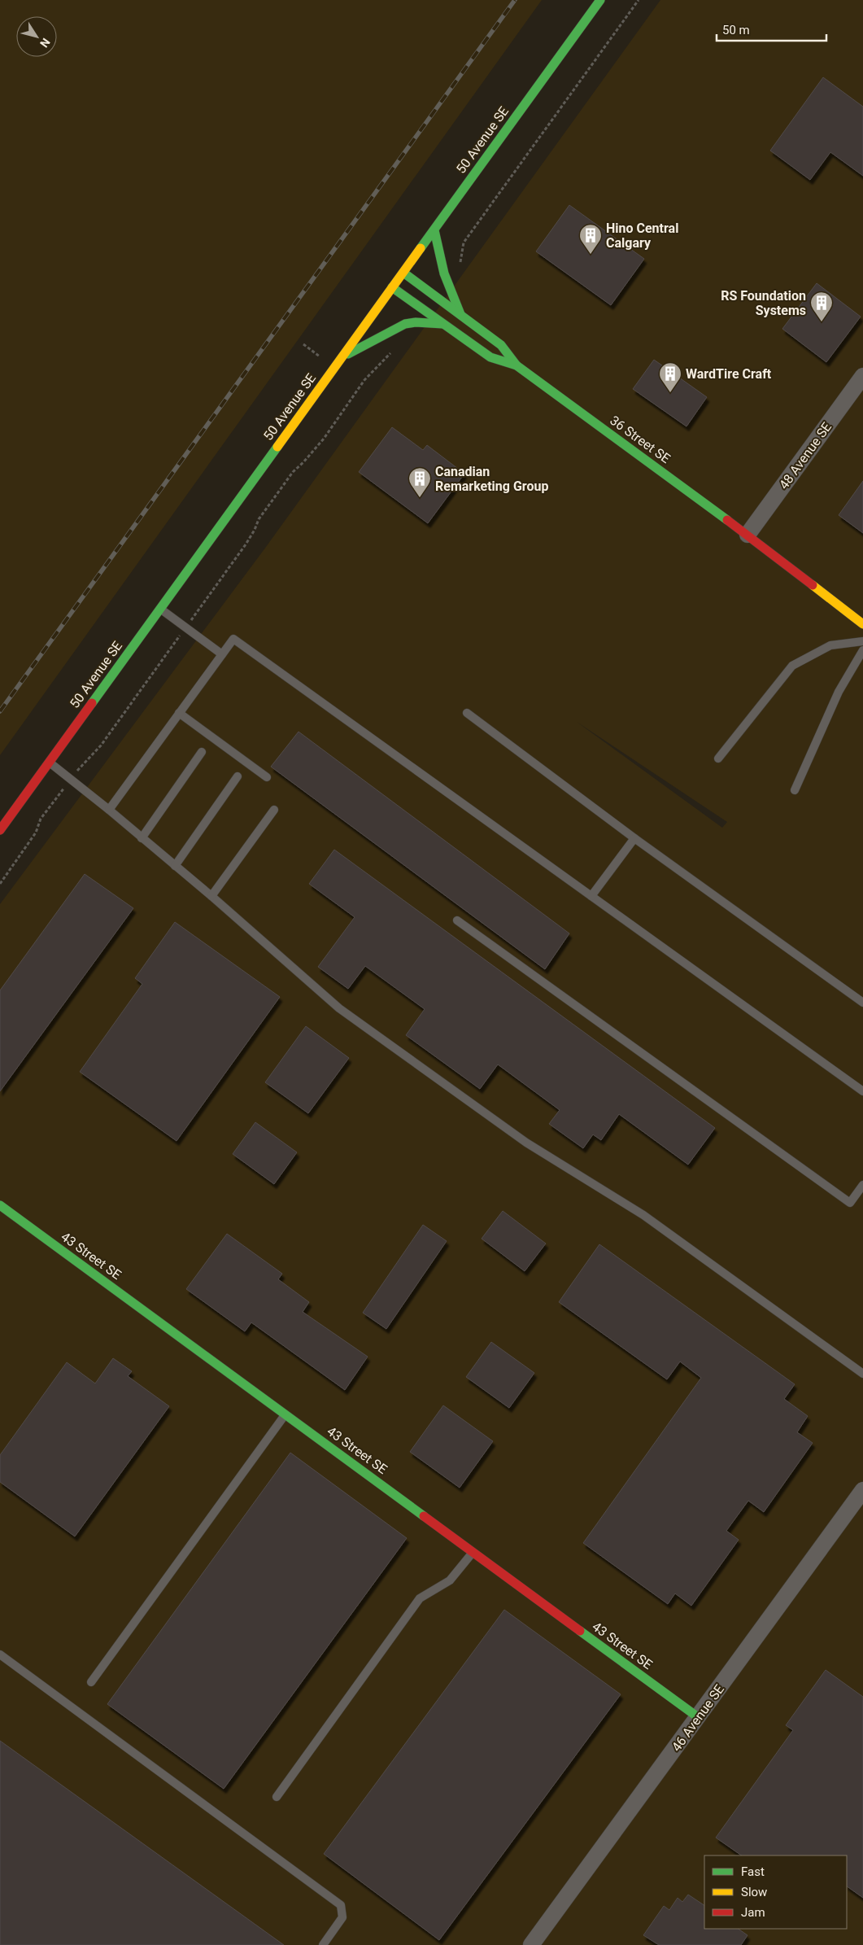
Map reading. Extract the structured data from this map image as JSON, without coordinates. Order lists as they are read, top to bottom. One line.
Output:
{"streets":{"street":["50 Avenue SE","36 Street SE","48 Avenue SE","43 Street SE","46 Avenue SE"]},"crossings":[["50 Avenue SE","36 Street SE"],["36 Street SE","48 Avenue SE"],["43 Street SE","46 Avenue SE"]],"places":{"building":["Hino Central Calgary","RS Foundation Systems","WardTire Craft","Canadian Remarketing Group"]},"legend":["Fast","Slow","Jam"],"scale_bar":"50 m","north":"bottom right"}
